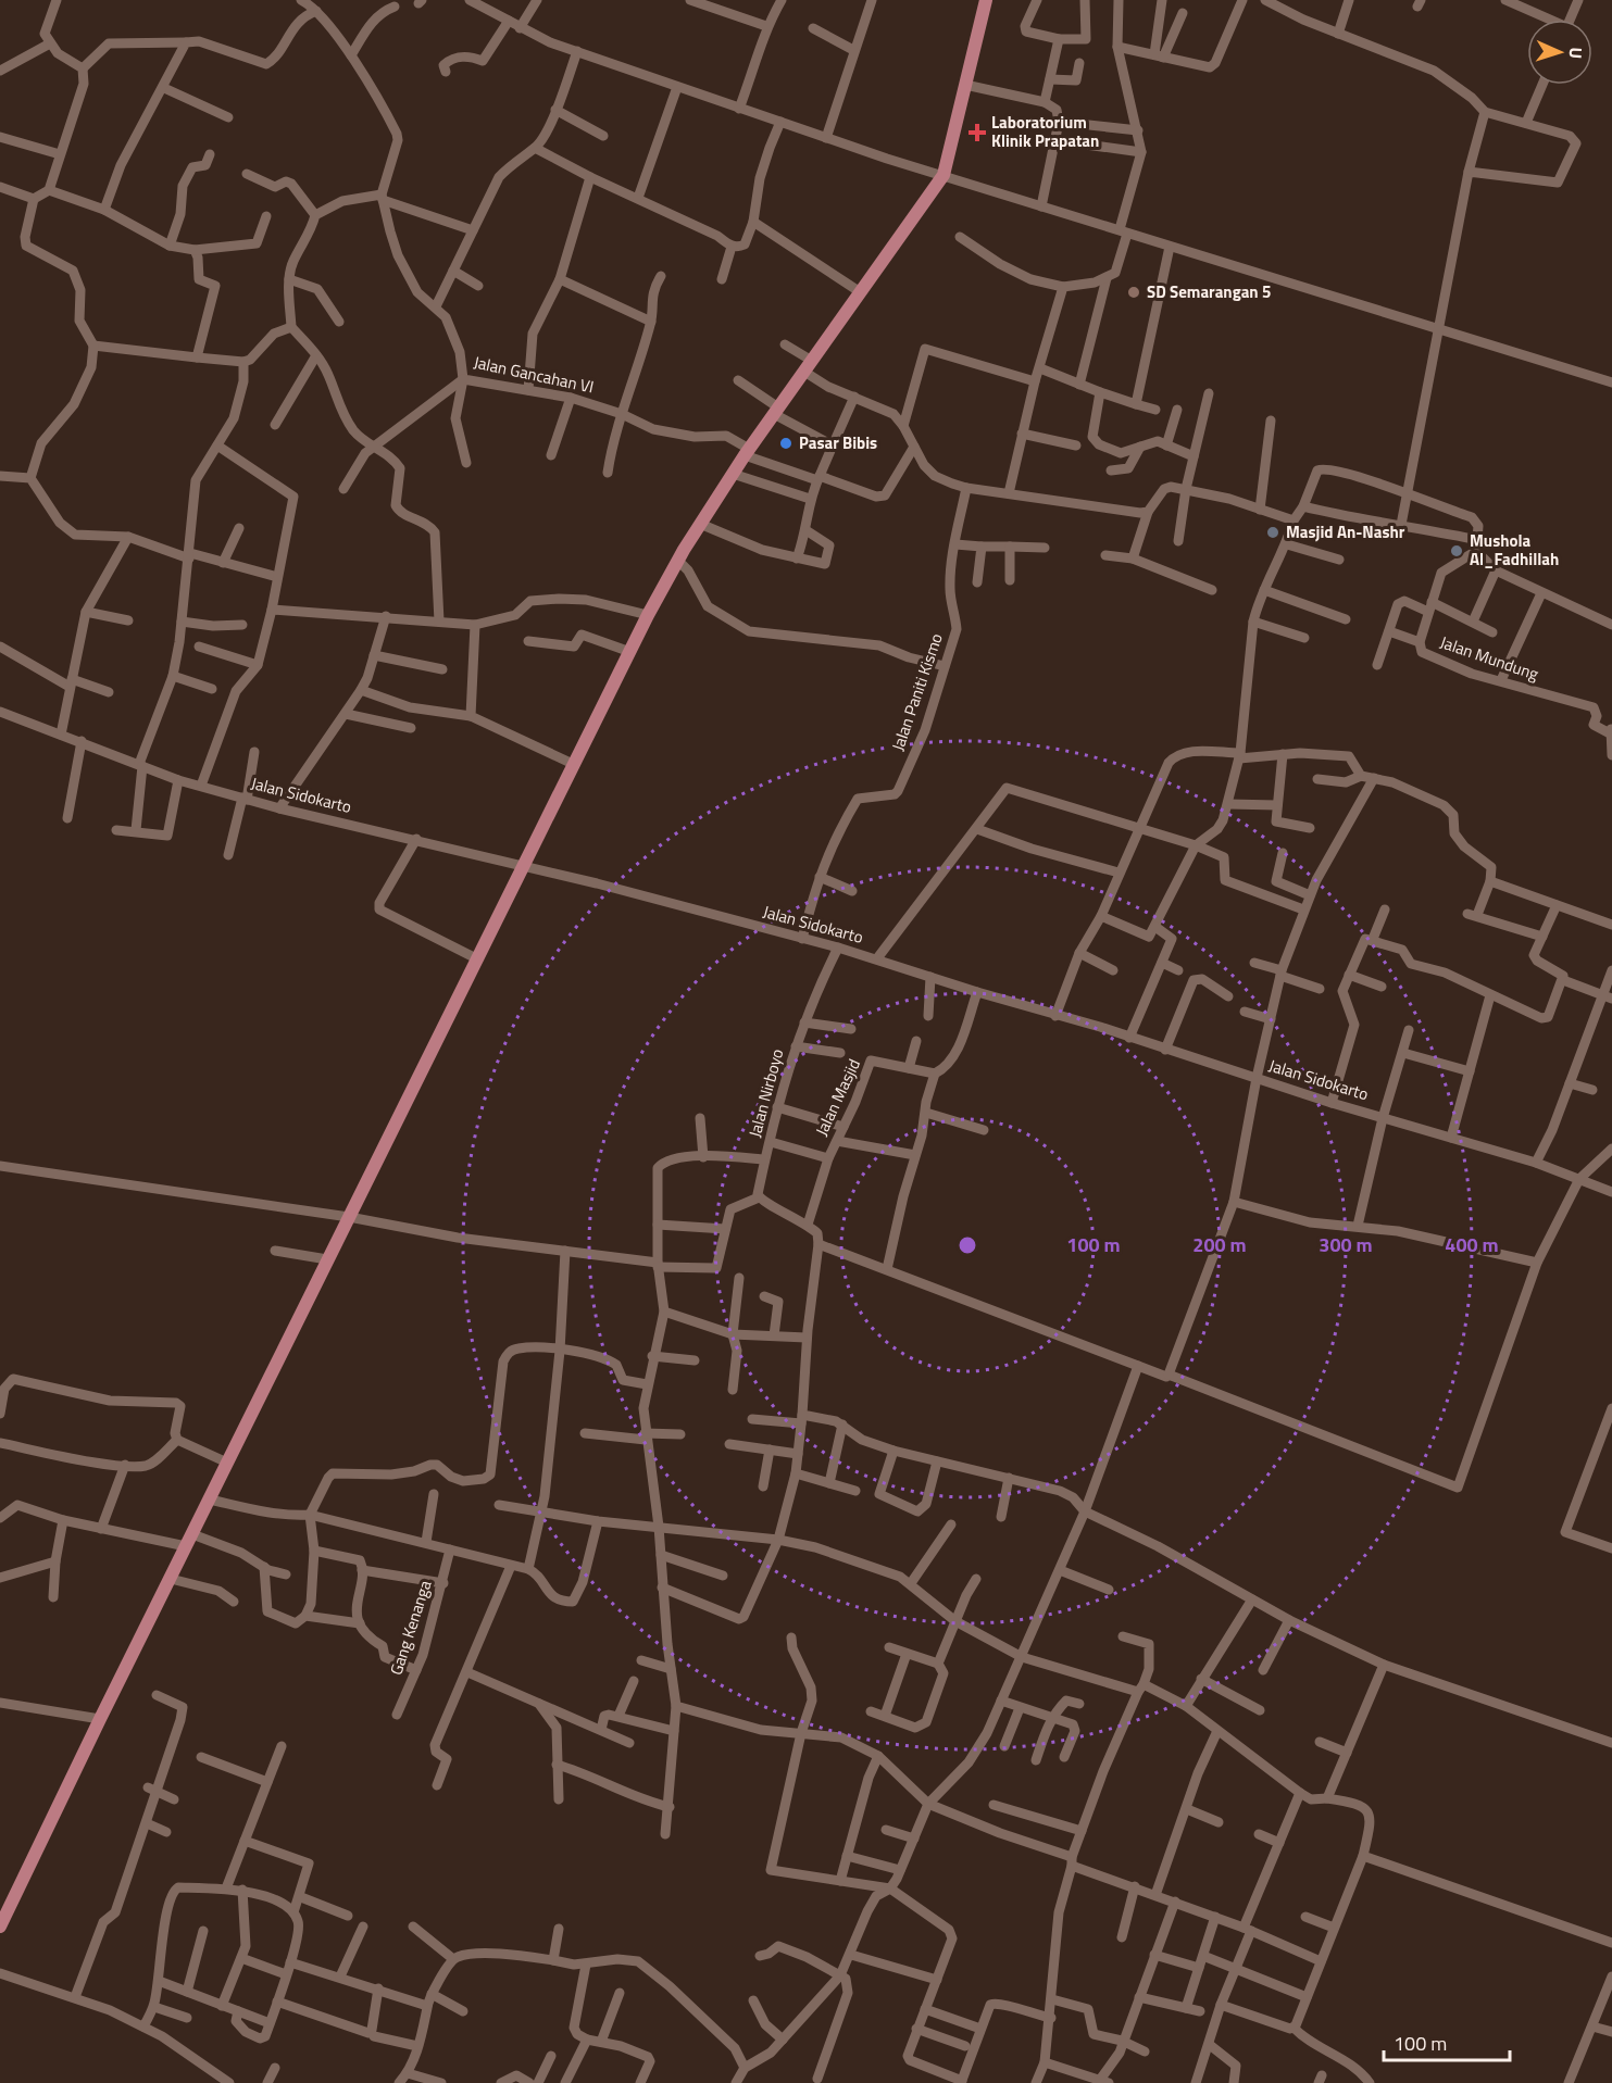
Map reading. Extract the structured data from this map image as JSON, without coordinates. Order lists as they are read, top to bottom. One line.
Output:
{"streets":{"street":["Jalan Gancahan VI","Jalan Mundung","Jalan Paniti Kismo","Jalan Sidokarto","Jalan Nirboyo","Jalan Masjid","Gang Kenanga"]},"crossings":[["Jalan Paniti Kismo","Jalan Sidokarto"],["Jalan Sidokarto","Jalan Nirboyo"]],"places":{"health":["Laboratorium Klinik Prapatan"],"other":["SD Semarangan 5","Pasar Bibis","Masjid An-Nashr","Mushola Al_Fadhillah"]},"scale_bar":"100 m","north":"right","rings":["100 m","200 m","300 m","400 m"]}
